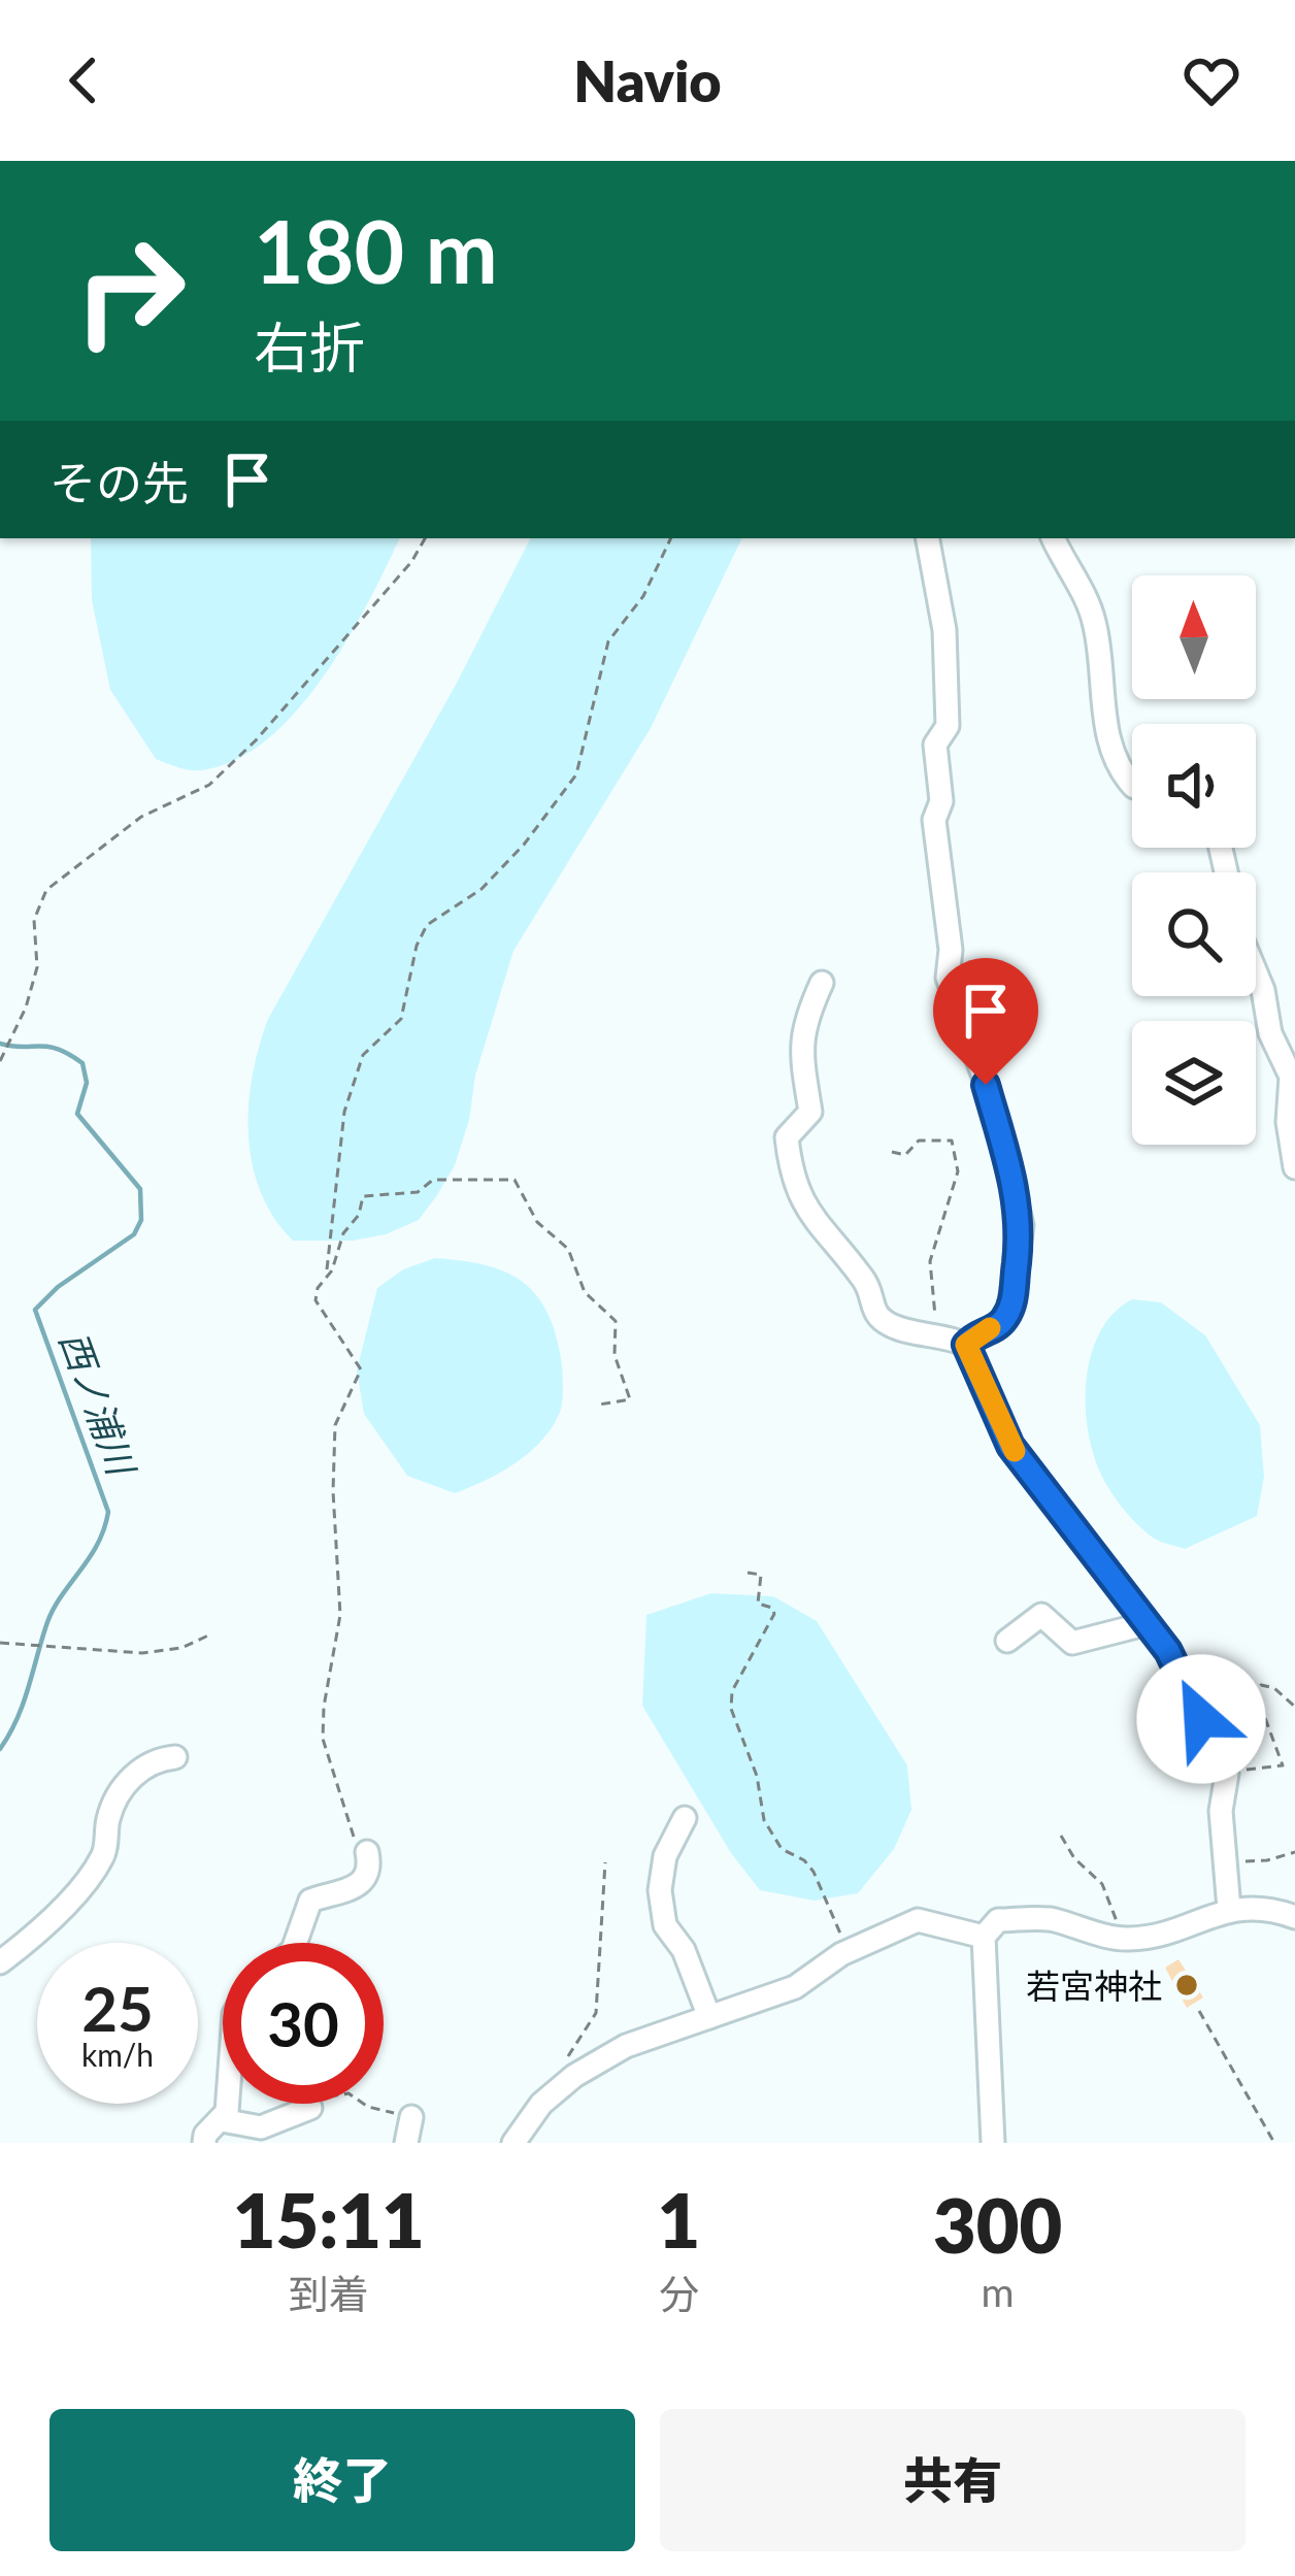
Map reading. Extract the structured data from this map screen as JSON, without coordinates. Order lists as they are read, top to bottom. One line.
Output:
{"water":["西ノ浦川"],"places":["若宮神社"],"north":"top","page":{"header":"Navio","turn":["180 m","右折"],"then":"その先","speed":"25 km/h","limit":"30","eta":["15:11","到着","1","分","300","m"],"buttons":["終了","共有"]}}
